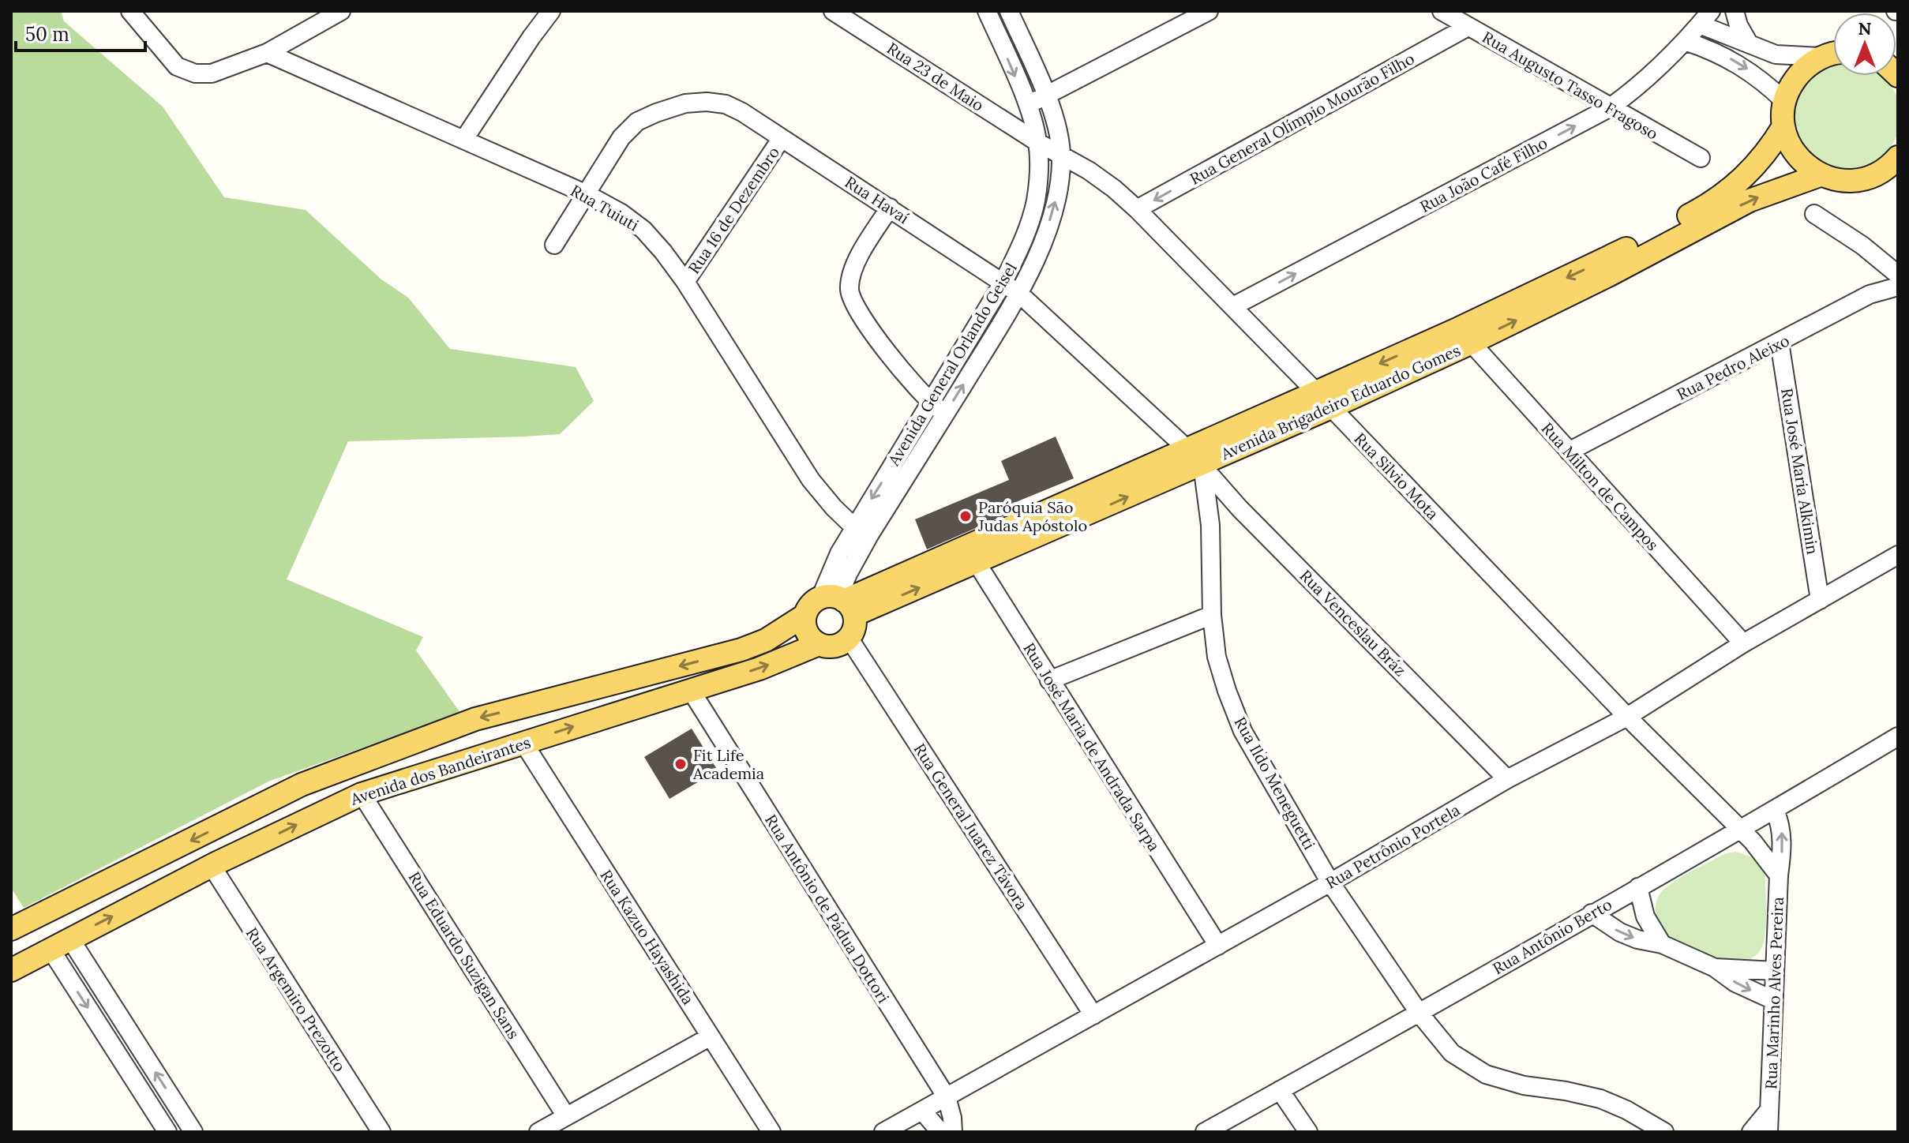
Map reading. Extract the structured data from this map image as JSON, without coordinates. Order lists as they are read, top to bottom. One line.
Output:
{"streets":{"main road":["Avenida Brigadeiro Eduardo Gomes","Avenida dos Bandeirantes"],"street":["Rua 23 de Maio","Rua Augusto Tasso Fragoso","Rua General Olímpio Mourão Filho","Rua João Café Filho","Rua Havaí","Rua Tuiuti","Rua 16 de Dezembro","Avenida General Orlando Geisel","Rua Pedro Aleixo","Rua José Maria Alkimin","Rua Silvio Mota","Rua Milton de Campos","Rua Venceslau Bráz","Rua José Maria de Andrada Sarpa","Rua Ildo Meneguetti","Rua General Juarez Távora","Rua Petrônio Portela","Rua Antônio de Pádua Dottori","Rua Antônio Berto","Rua Kazuo Hayashida","Rua Eduardo Suzigan Sans","Rua Marinho Alves Pereira","Rua Argemiro Prezotto"]},"crossings":[["Rua 23 de Maio","Avenida General Orlando Geisel"],["Rua 23 de Maio","Rua Silvio Mota"],["Rua Augusto Tasso Fragoso","Rua General Olímpio Mourão Filho"],["Rua Augusto Tasso Fragoso","Rua João Café Filho"],["Rua General Olímpio Mourão Filho","Rua Silvio Mota"],["Rua João Café Filho","Rua Silvio Mota"],["Rua Havaí","Rua Tuiuti"],["Rua Havaí","Rua 16 de Dezembro"],["Rua Havaí","Avenida General Orlando Geisel"],["Rua Havaí","Avenida Brigadeiro Eduardo Gomes"],["Rua Havaí","Rua Venceslau Bráz"],["Rua Havaí","Rua Ildo Meneguetti"],["Rua Tuiuti","Rua 16 de Dezembro"],["Rua Tuiuti","Avenida General Orlando Geisel"],["Avenida General Orlando Geisel","Avenida Brigadeiro Eduardo Gomes"],["Avenida General Orlando Geisel","Rua Silvio Mota"],["Avenida General Orlando Geisel","Avenida dos Bandeirantes"],["Rua Pedro Aleixo","Rua José Maria Alkimin"],["Rua Pedro Aleixo","Rua Milton de Campos"],["Avenida Brigadeiro Eduardo Gomes","Rua Silvio Mota"],["Avenida Brigadeiro Eduardo Gomes","Rua Milton de Campos"],["Avenida Brigadeiro Eduardo Gomes","Rua Venceslau Bráz"],["Avenida Brigadeiro Eduardo Gomes","Rua José Maria de Andrada Sarpa"],["Avenida Brigadeiro Eduardo Gomes","Avenida dos Bandeirantes"],["Avenida Brigadeiro Eduardo Gomes","Rua Ildo Meneguetti"],["Rua José Maria Alkimin","Rua Petrônio Portela"],["Rua Silvio Mota","Rua Petrônio Portela"],["Rua Silvio Mota","Rua Antônio Berto"],["Rua Silvio Mota","Rua Marinho Alves Pereira"],["Rua Milton de Campos","Rua Petrônio Portela"],["Rua Venceslau Bráz","Rua Ildo Meneguetti"],["Rua Venceslau Bráz","Rua Petrônio Portela"],["Rua José Maria de Andrada Sarpa","Rua Petrônio Portela"],["Avenida dos Bandeirantes","Rua General Juarez Távora"],["Avenida dos Bandeirantes","Rua Antônio de Pádua Dottori"],["Avenida dos Bandeirantes","Rua Kazuo Hayashida"],["Avenida dos Bandeirantes","Rua Eduardo Suzigan Sans"],["Avenida dos Bandeirantes","Rua Argemiro Prezotto"],["Rua Ildo Meneguetti","Rua Petrônio Portela"],["Rua Ildo Meneguetti","Rua Antônio Berto"],["Rua General Juarez Távora","Rua Petrônio Portela"],["Rua Petrônio Portela","Rua Antônio de Pádua Dottori"],["Rua Antônio Berto","Rua Marinho Alves Pereira"]],"one_way":["Rua João Café Filho"],"places":["Paróquia São Judas Apóstolo","Fit Life Academia"],"scale_bar":"50 m","north":"top"}
